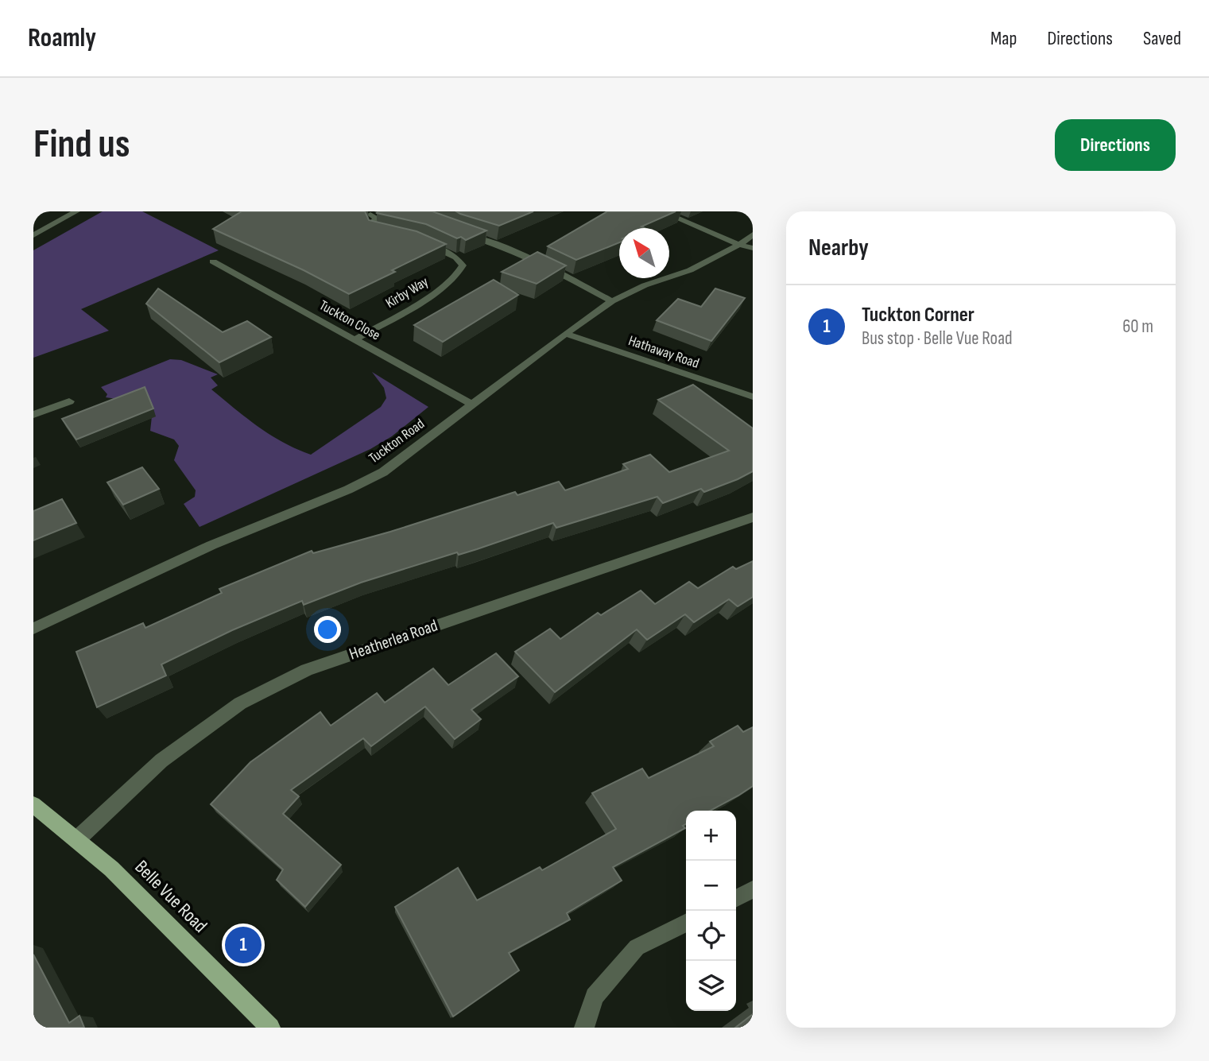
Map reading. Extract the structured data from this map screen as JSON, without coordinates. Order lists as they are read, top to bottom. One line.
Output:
{"streets":{"main road":["Belle Vue Road"],"street":["Kirby Way","Tuckton Close","Hathaway Road","Tuckton Road","Heatherlea Road"]},"crossings":[["Kirby Way","Tuckton Close"],["Tuckton Close","Tuckton Road"],["Hathaway Road","Tuckton Road"],["Heatherlea Road","Belle Vue Road"]],"north":"top left","page":{"header":"Roamly","nav":["Map","Directions","Saved"],"buttons":"Directions","title":"Find us","heading":"Nearby","list":[{"mark":"1","name":"Tuckton Corner","note":"Bus stop · Belle Vue Road","value":"60 m"}],"map_buttons":["+","−"],"pins":"1"}}
